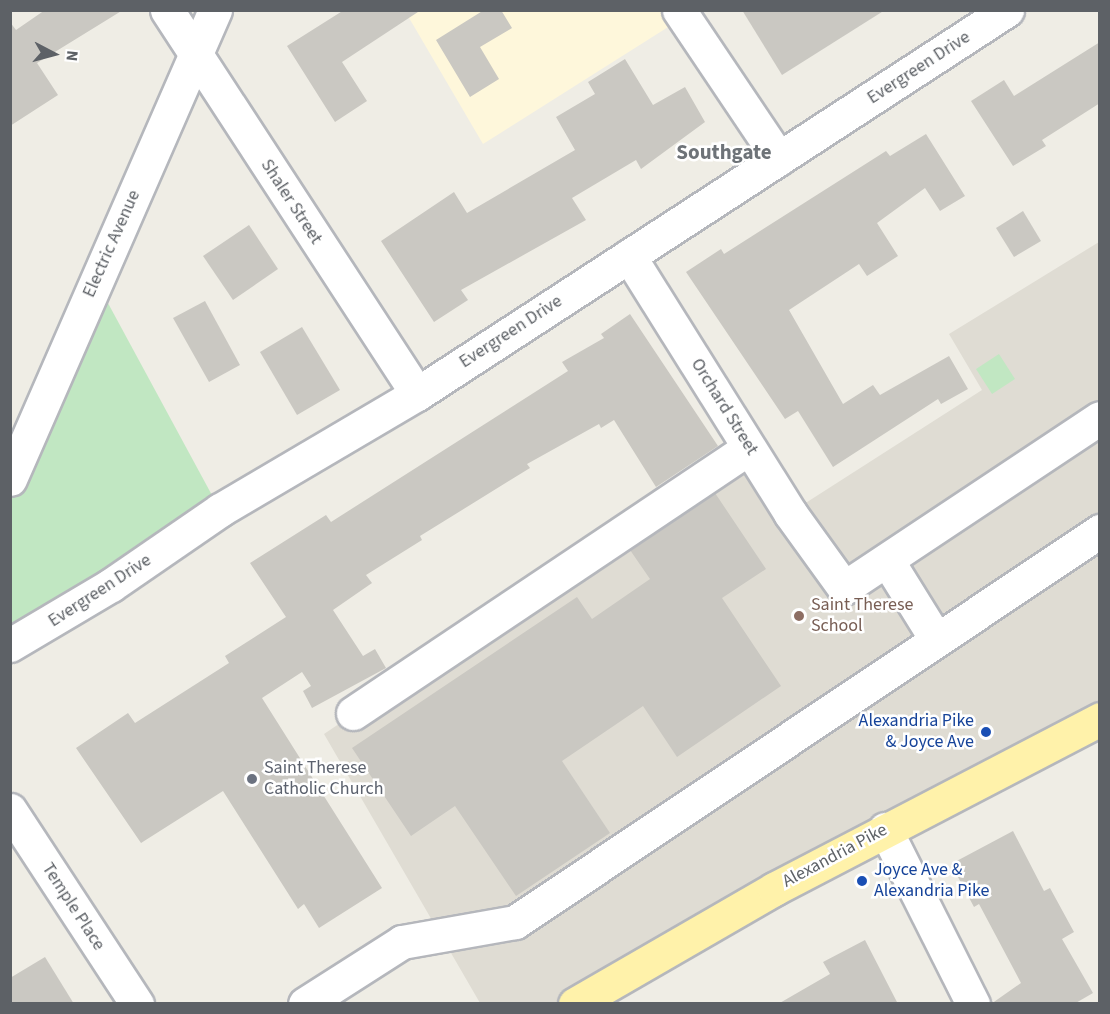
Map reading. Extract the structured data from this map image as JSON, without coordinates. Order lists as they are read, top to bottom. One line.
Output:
{"streets":{"main road":["Alexandria Pike"],"street":["Evergreen Drive","Shaler Street","Electric Avenue","Orchard Street","Temple Place"]},"crossings":[["Evergreen Drive","Shaler Street"],["Evergreen Drive","Orchard Street"],["Shaler Street","Electric Avenue"]],"districts":["Southgate"],"places":["Saint Therese School","Alexandria Pike & Joyce Ave","Saint Therese Catholic Church","Joyce Ave & Alexandria Pike"],"north":"right"}
